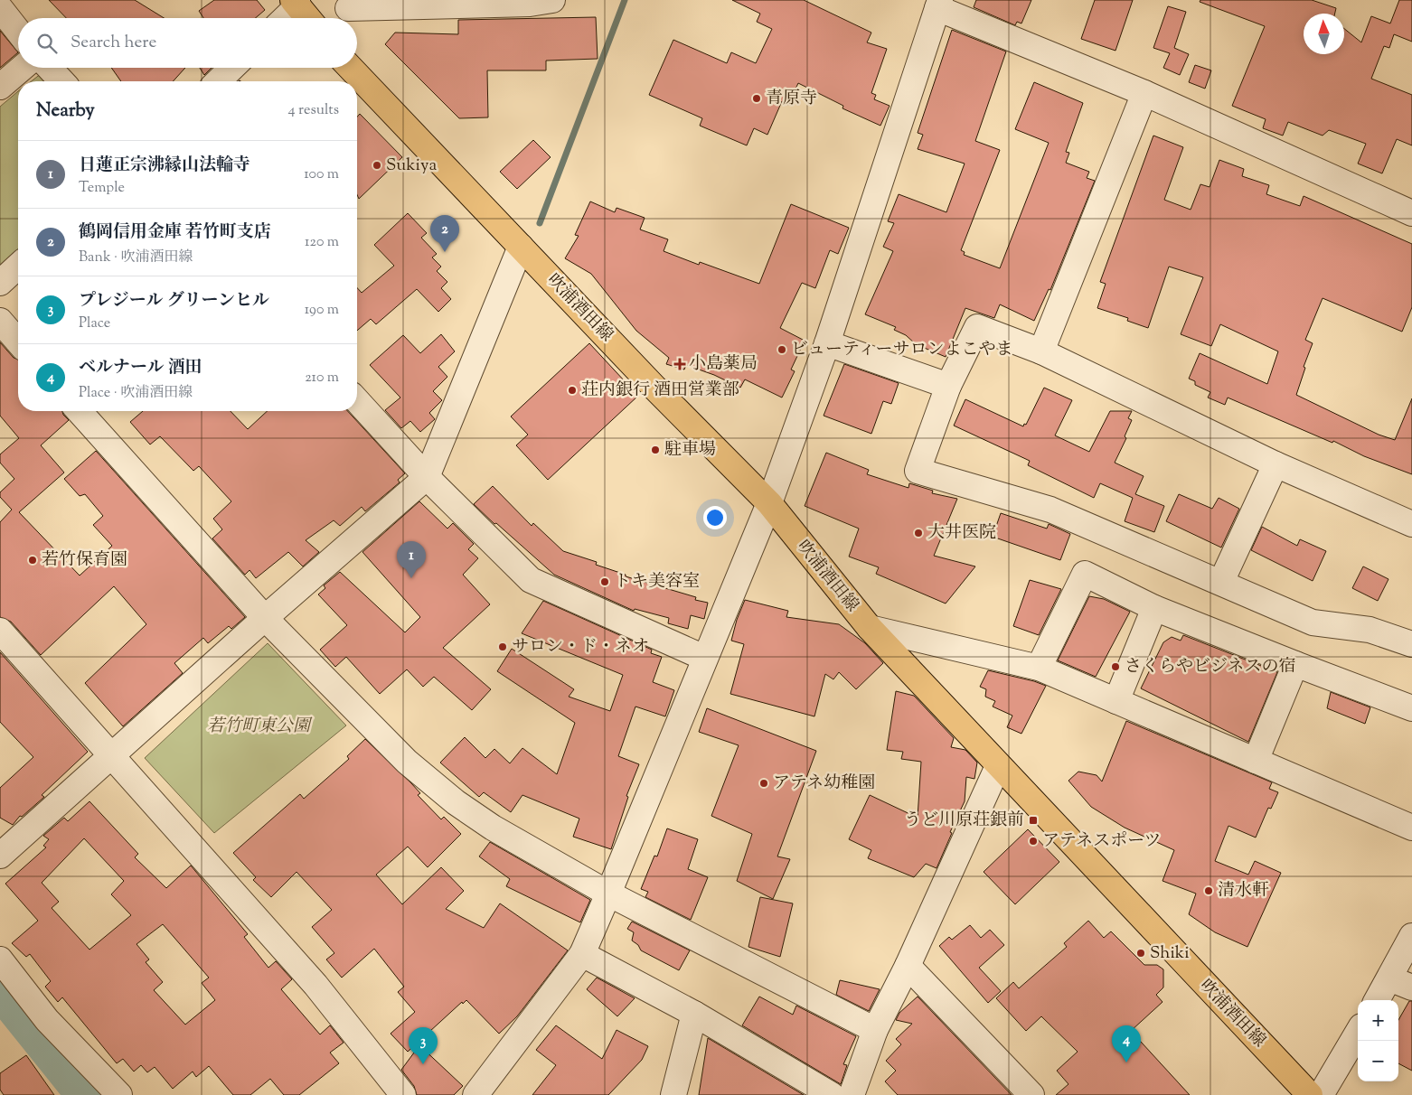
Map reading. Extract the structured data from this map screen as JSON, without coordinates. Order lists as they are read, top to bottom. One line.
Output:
{"streets":{"main road":["吹浦酒田線"]},"parks":["若竹町東公園"],"places":{"other":["青原寺","Sukiya","ビューティーサロンよこやま","荘内銀行 酒田営業部","駐車場","大井医院","若竹保育園","トキ美容室","サロン・ド・ネオ","さくらやビジネスの宿","アテネ幼稚園","アテネスポーツ","清水軒","Shiki"],"health":["小島薬局"],"transit":["うど川原荘銀前"]},"north":"top","page":{"search":"Search here","heading":["Nearby","4 results"],"list":[{"mark":"1","name":"日蓮正宗沸縁山法輪寺","note":"Temple","value":"100 m"},{"mark":"2","name":"鶴岡信用金庫 若竹町支店","note":"Bank · 吹浦酒田線","value":"120 m"},{"mark":"3","name":"プレジール グリーンヒル","note":"Place","value":"190 m"},{"mark":"4","name":"ベルナール 酒田","note":"Place · 吹浦酒田線","value":"210 m"}],"pins":["2","1","4","3"],"map_buttons":["+","−"]}}
